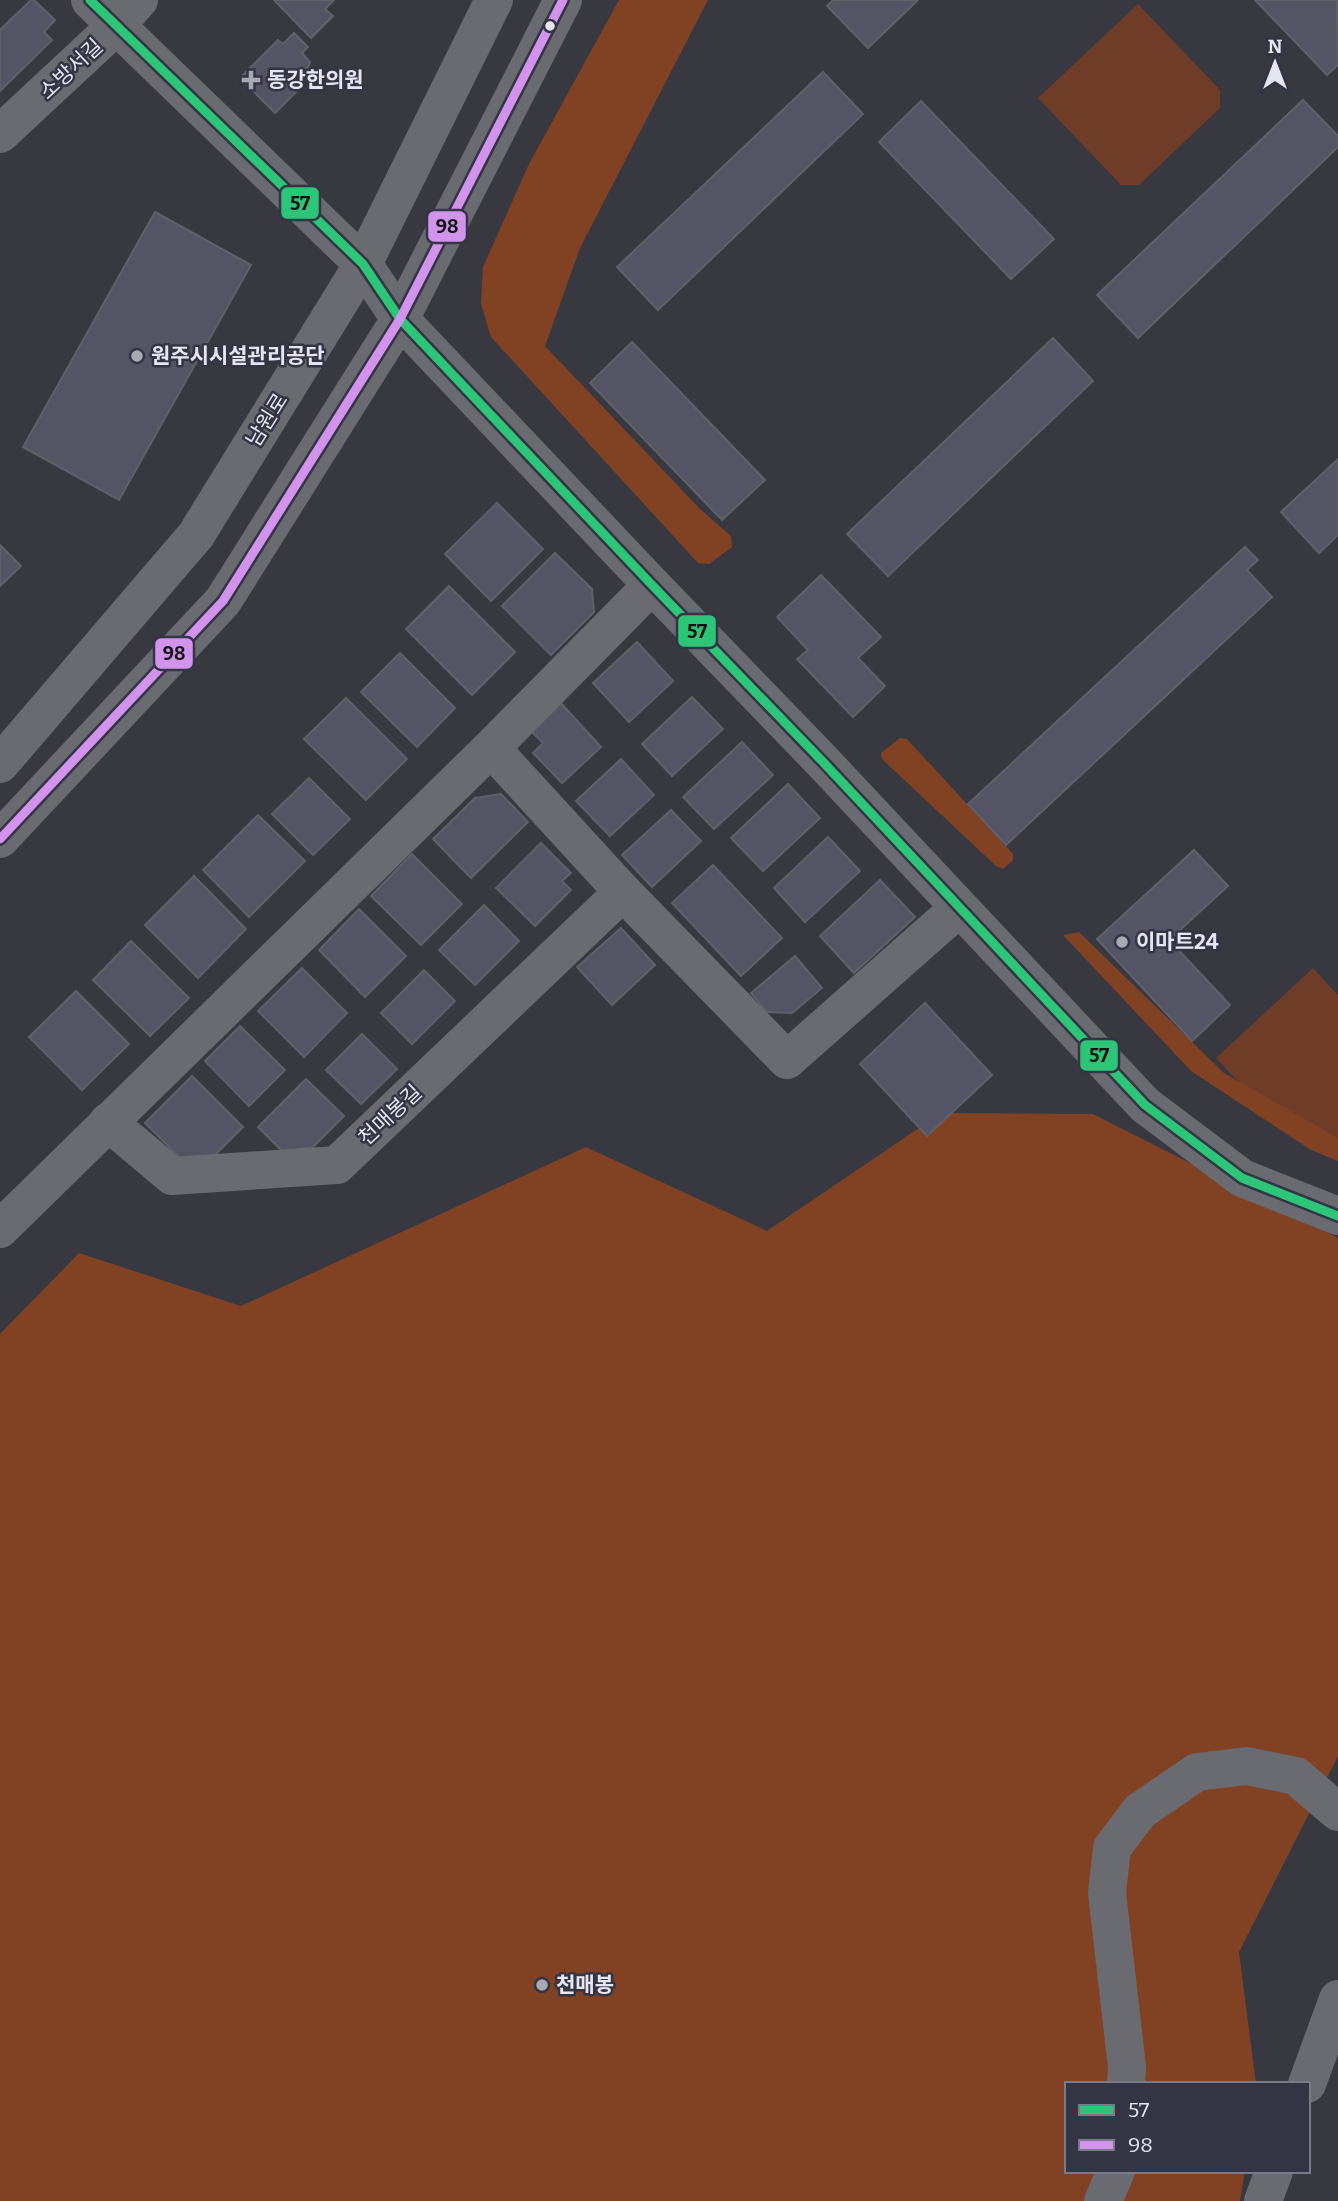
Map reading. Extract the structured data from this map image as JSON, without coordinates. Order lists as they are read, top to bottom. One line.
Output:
{"streets":{"street":["소방서길","남원로","천매봉길"]},"places":{"health":["동강한의원"],"other":["원주시시설관리공단","이마트24","천매봉"]},"lines":["transit line 57","transit line 98"],"legend":["57","98"],"north":"top"}
